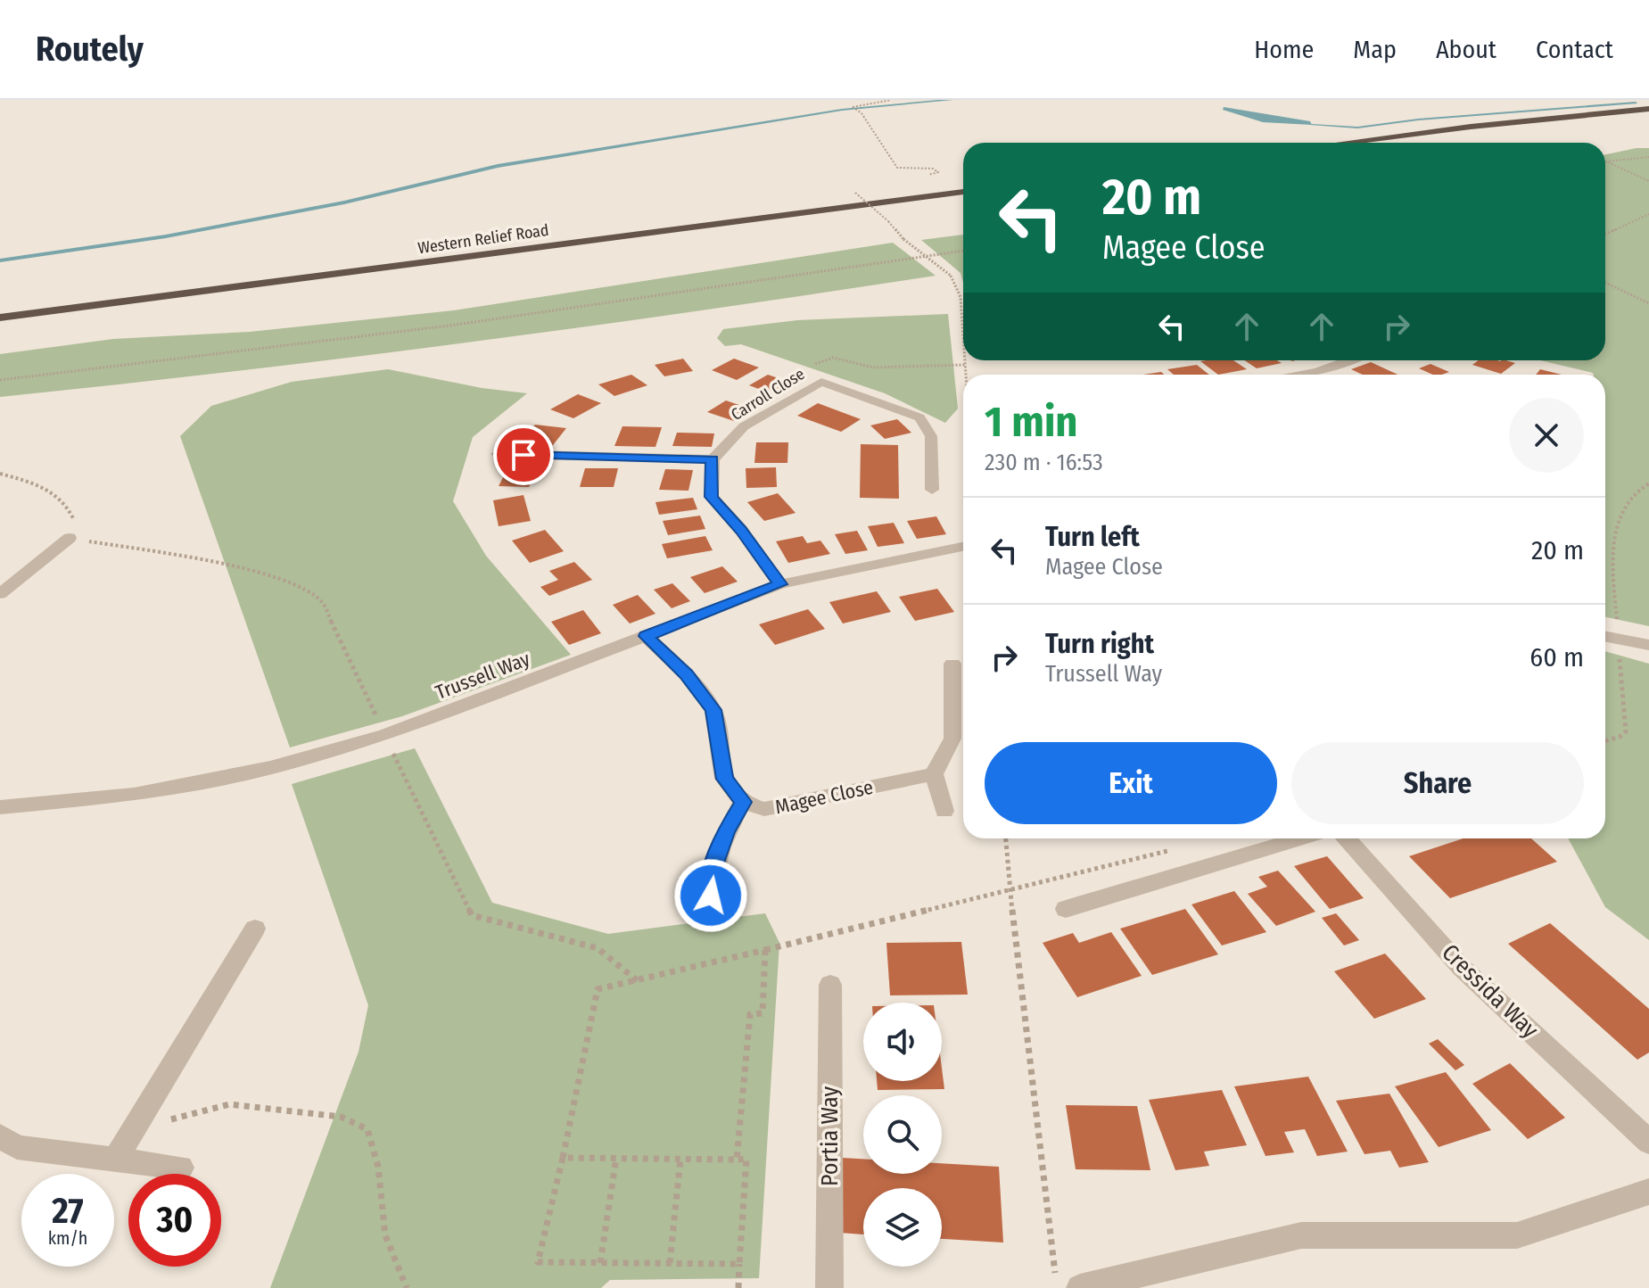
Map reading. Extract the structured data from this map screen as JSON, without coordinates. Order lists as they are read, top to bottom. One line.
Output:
{"streets":{"highway":["Western Relief Road"],"street":["Carroll Close","Trussell Way","Magee Close","Cressida Way","Portia Way"]},"page":{"header":"Routely","nav":["Home","Map","About","Contact"],"turn":["20 m","Magee Close"],"heading":["1 min","230 m · 16:53"],"list":[{"name":"Turn left","note":"Magee Close","value":"20 m"},{"name":"Turn right","note":"Trussell Way","value":"60 m"}],"buttons":["Exit","Share"],"speed":"27 km/h","limit":"30"}}
